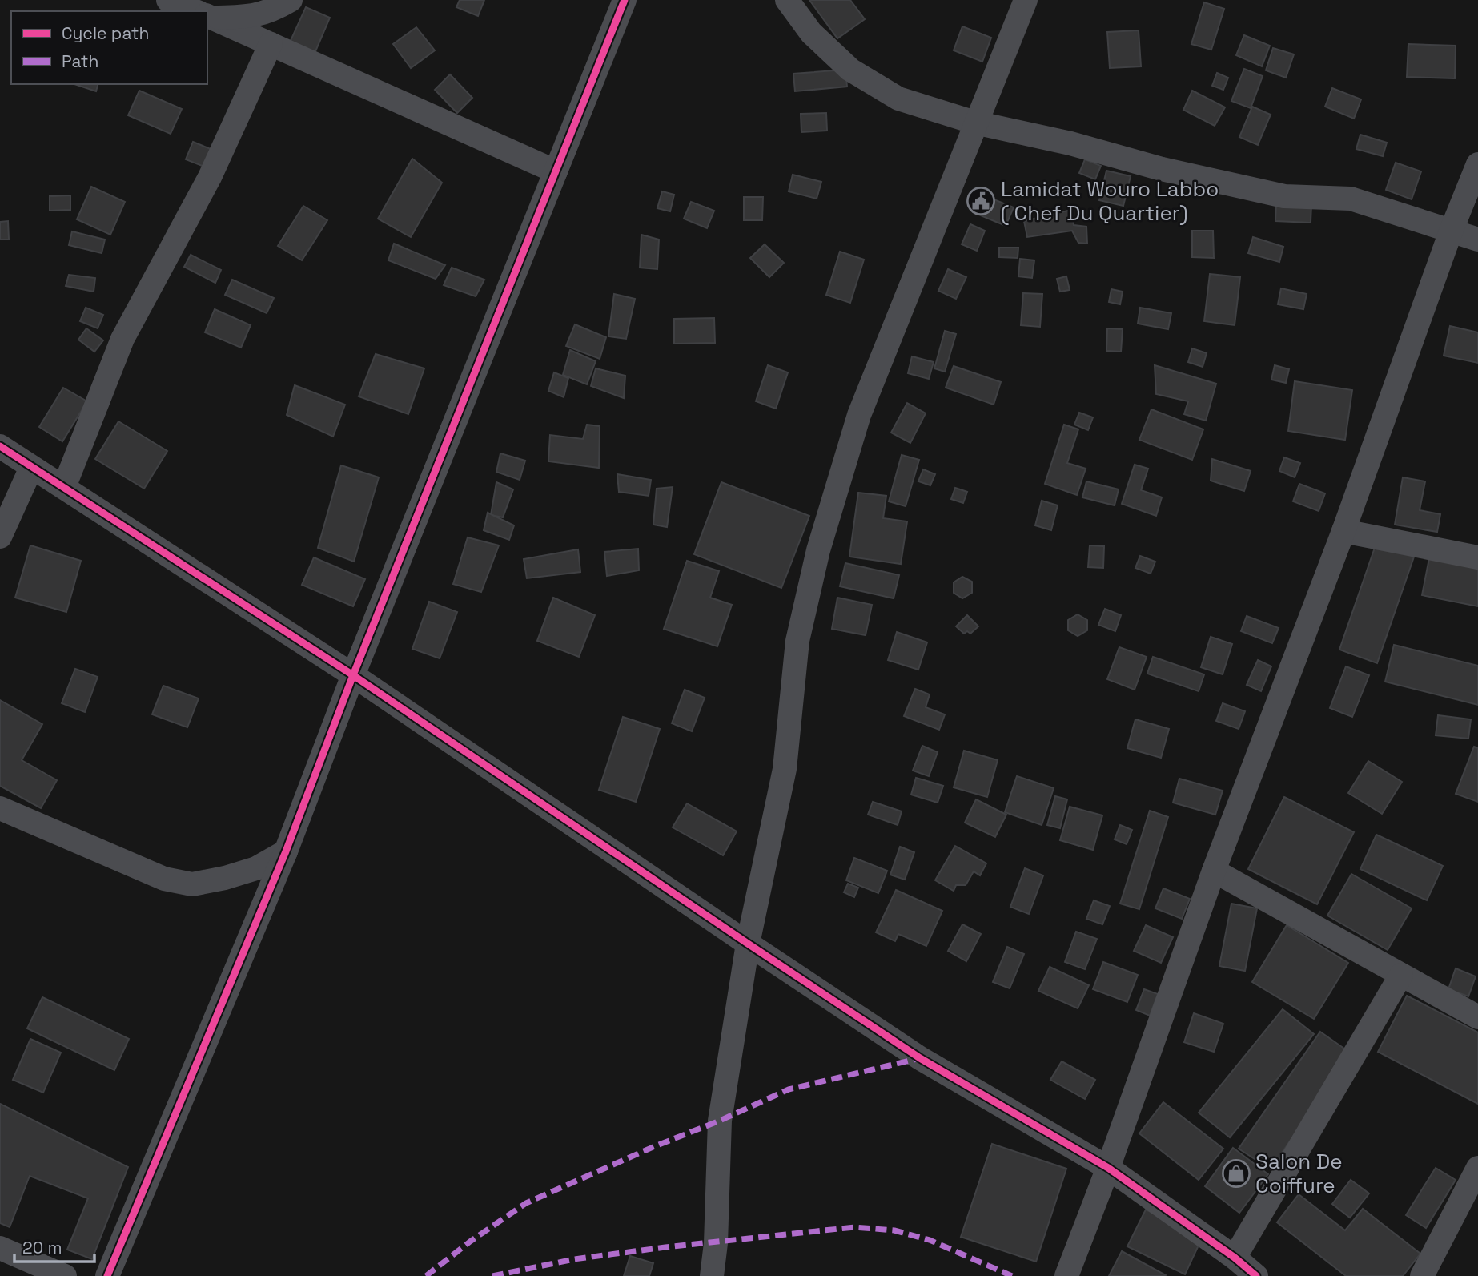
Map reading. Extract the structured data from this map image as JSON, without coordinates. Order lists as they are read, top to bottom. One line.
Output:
{"places":{"public building":["Lamidat Wouro Labbo ( Chef Du Quartier)"],"shop":["Salon De Coiffure"]},"legend":["Cycle path","Path"],"scale_bar":"20 m"}
